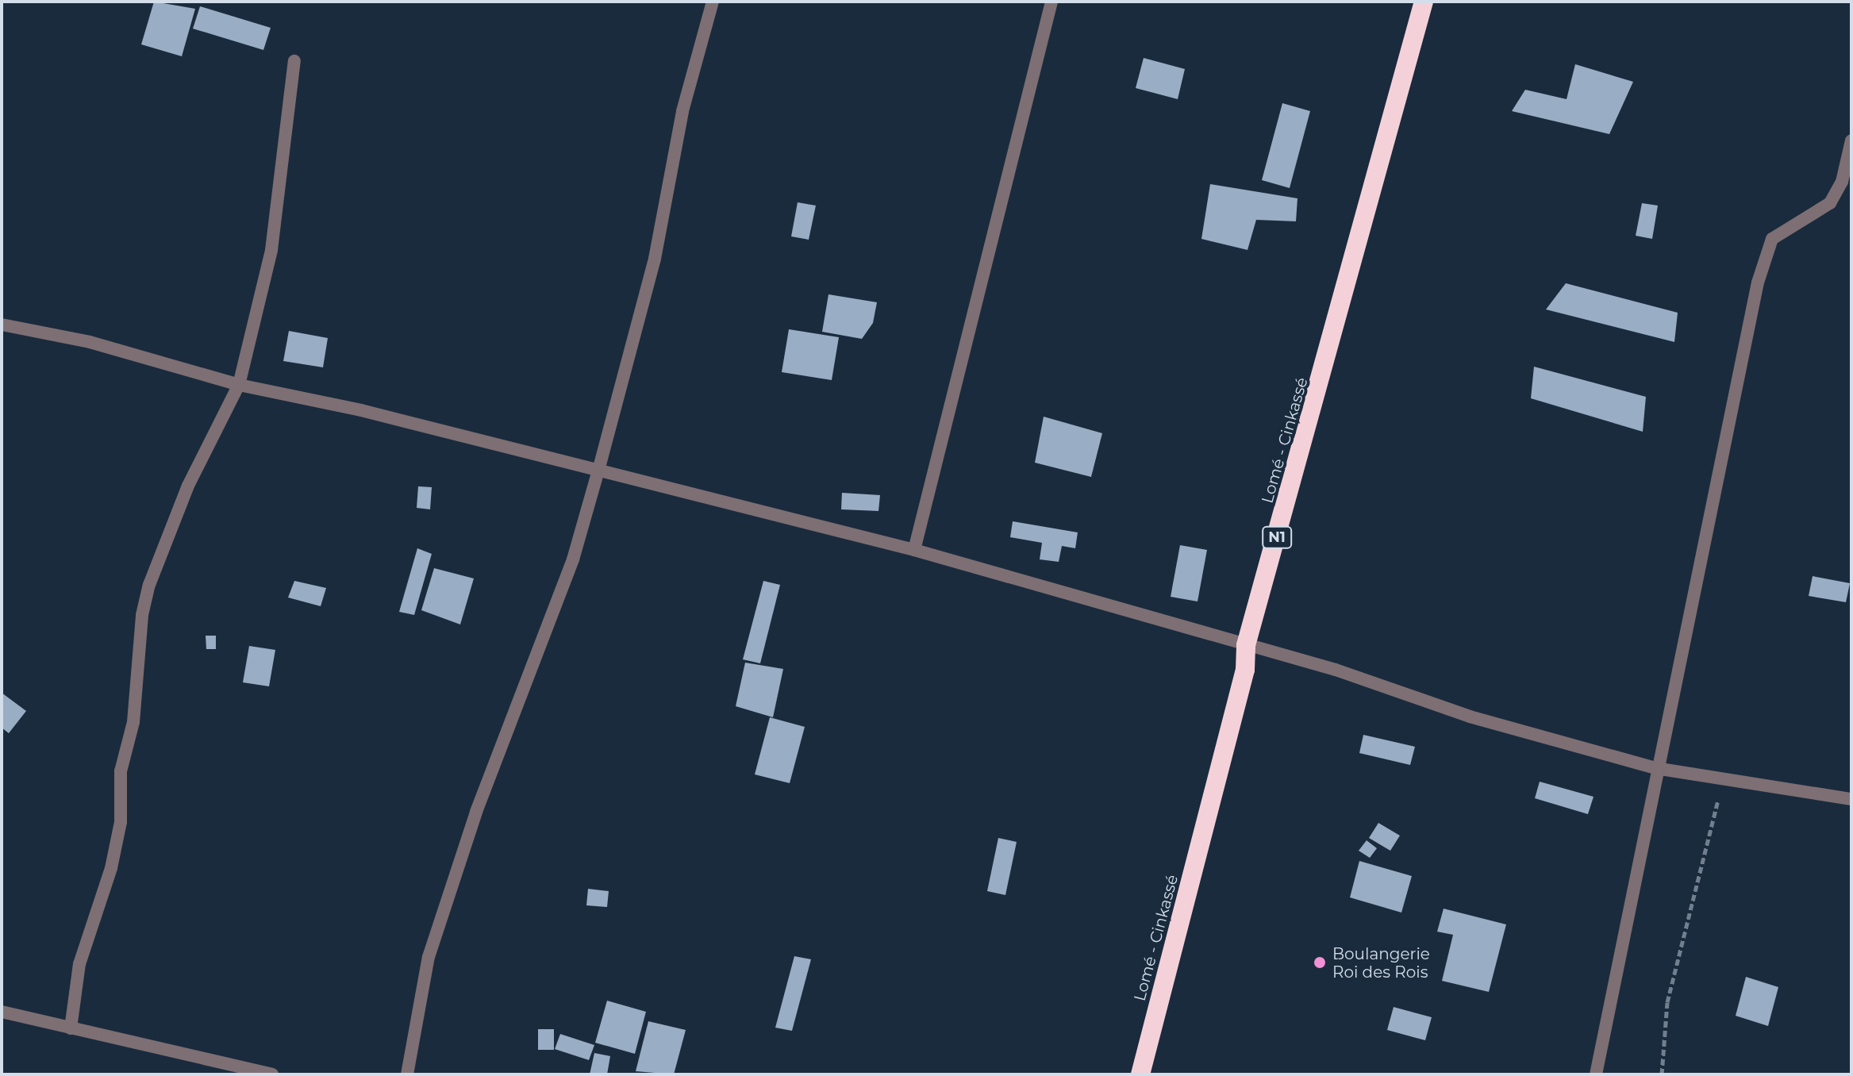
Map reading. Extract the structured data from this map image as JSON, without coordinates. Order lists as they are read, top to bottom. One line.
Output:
{"streets":{"highway":["Lomé - Cinkassé","N1"]},"places":["Boulangerie Roi des Rois"]}
